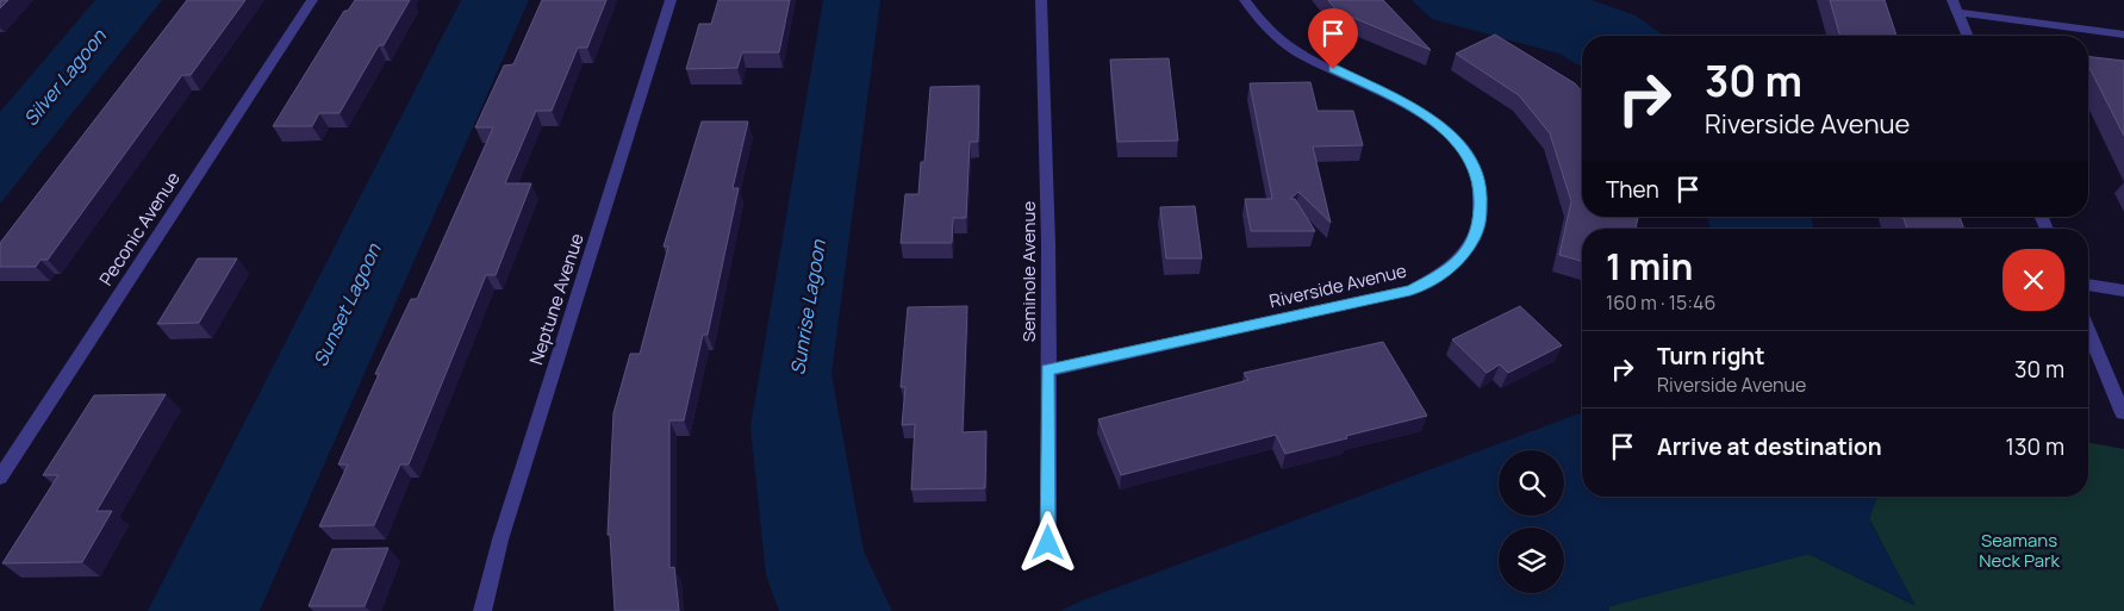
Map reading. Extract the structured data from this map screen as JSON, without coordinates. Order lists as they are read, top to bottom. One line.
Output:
{"streets":{"street":["Peconic Avenue","Seminole Avenue","Riverside Avenue","Neptune Avenue"]},"crossings":[["Seminole Avenue","Riverside Avenue"]],"water":["Silver Lagoon","Sunset Lagoon","Sunrise Lagoon"],"parks":["Seamans Neck Park"],"page":{"turn":["30 m","Riverside Avenue"],"then":"Then","heading":["1 min","160 m · 15:46"],"list":[{"name":"Turn right","note":"Riverside Avenue","value":"30 m"},{"name":"Arrive at destination","value":"130 m"}]}}
